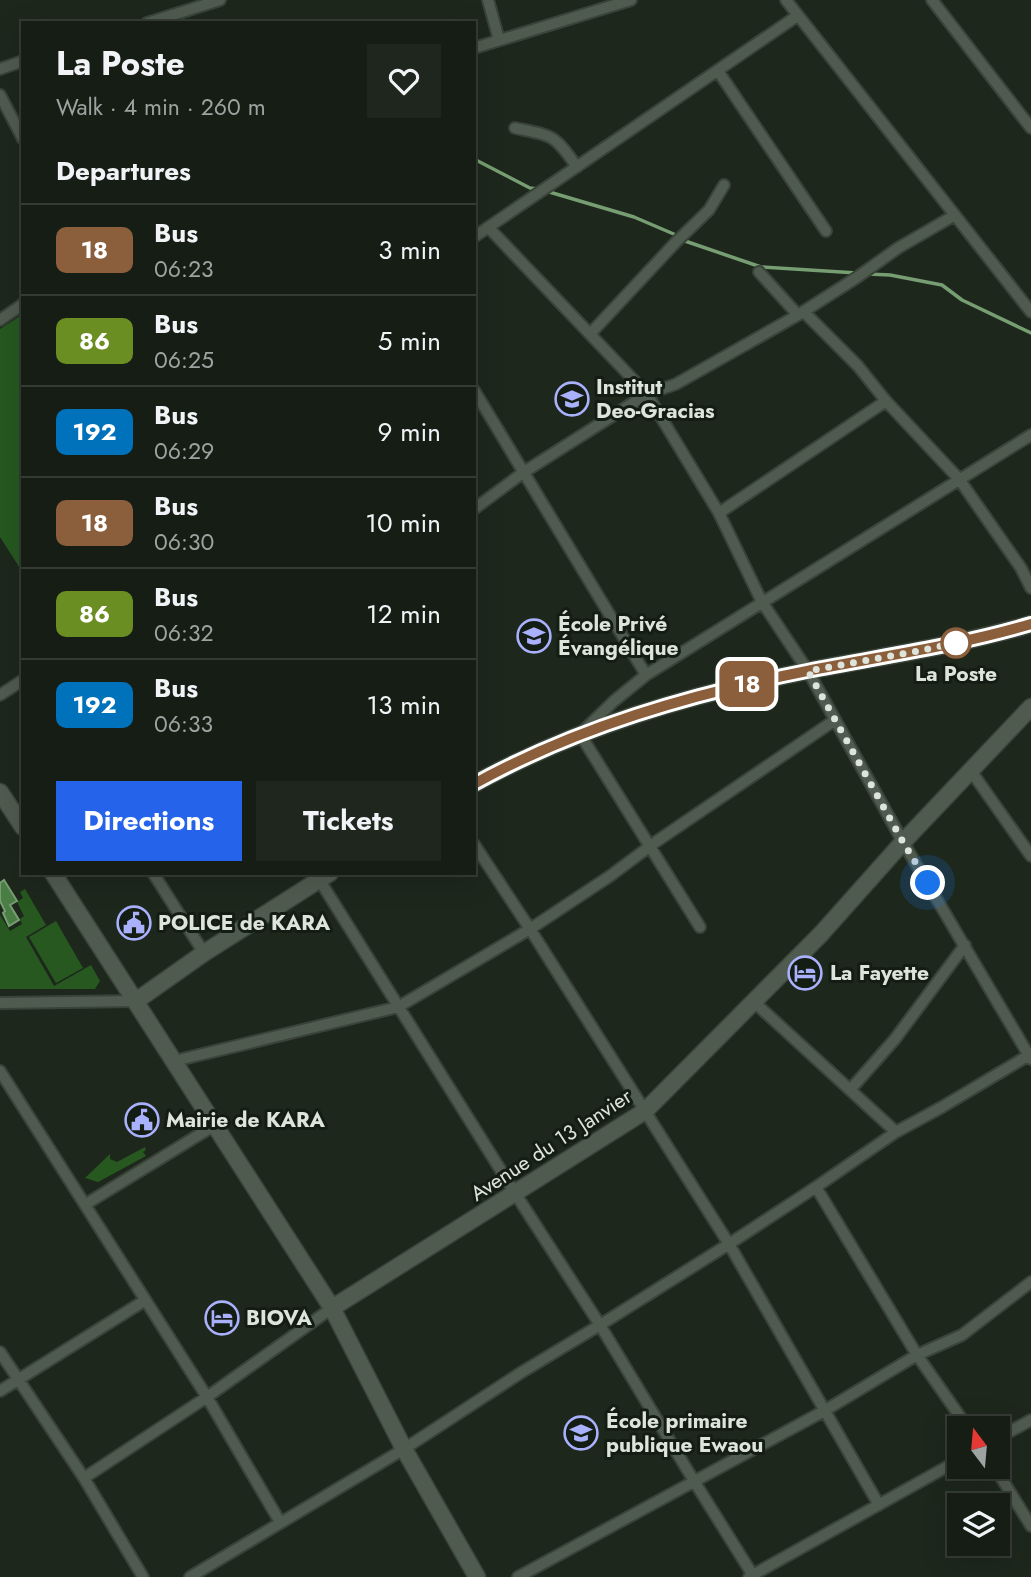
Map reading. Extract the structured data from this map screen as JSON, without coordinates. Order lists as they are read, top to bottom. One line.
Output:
{"streets":{"main road":["Avenue du 13 Janvier"]},"places":{"school or university":["Institut Deo-Gracias","École Privé Évangélique","École primaire publique Ewaou"],"other":["La Poste"],"public building":["POLICE de KARA","Mairie de KARA"],"hotel":["La Fayette","BIOVA"]},"lines":["bus line 18"],"north":"top","page":{"on_map":"18","heading":[["La Poste","Walk · 4 min · 260 m"],"Departures"],"list":[{"mark":"18","name":"Bus","note":"06:23","value":"3 min"},{"mark":"86","name":"Bus","note":"06:25","value":"5 min"},{"mark":"192","name":"Bus","note":"06:29","value":"9 min"},{"mark":"18","name":"Bus","note":"06:30","value":"10 min"},{"mark":"86","name":"Bus","note":"06:32","value":"12 min"},{"mark":"192","name":"Bus","note":"06:33","value":"13 min"}],"buttons":["Directions","Tickets"]}}
